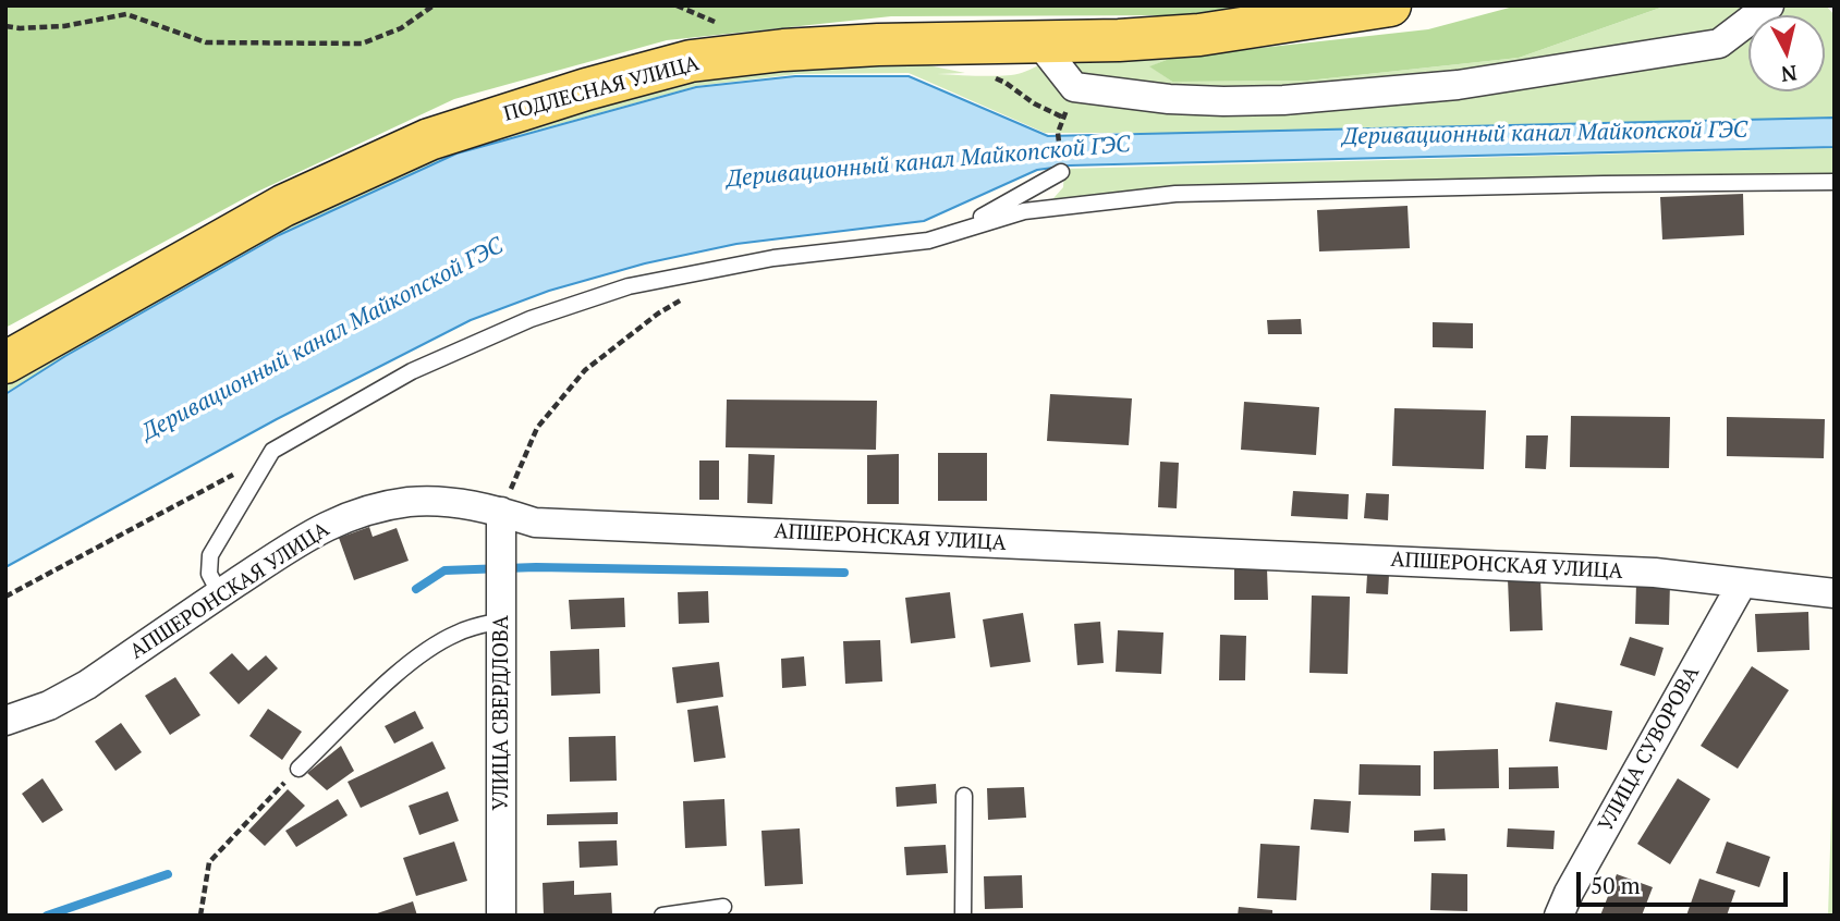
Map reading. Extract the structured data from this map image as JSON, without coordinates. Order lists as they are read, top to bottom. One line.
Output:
{"streets":{"main road":["ПОДЛЕСНАЯ УЛИЦА"],"street":["АПШЕРОНСКАЯ УЛИЦА","УЛИЦА СВЕРДЛОВА","УЛИЦА СУВОРОВА"]},"crossings":[["АПШЕРОНСКАЯ УЛИЦА","УЛИЦА СВЕРДЛОВА"],["АПШЕРОНСКАЯ УЛИЦА","УЛИЦА СУВОРОВА"]],"water":["Деривационный канал Майкопской ГЭС"],"scale_bar":"50 m","north":"bottom"}
